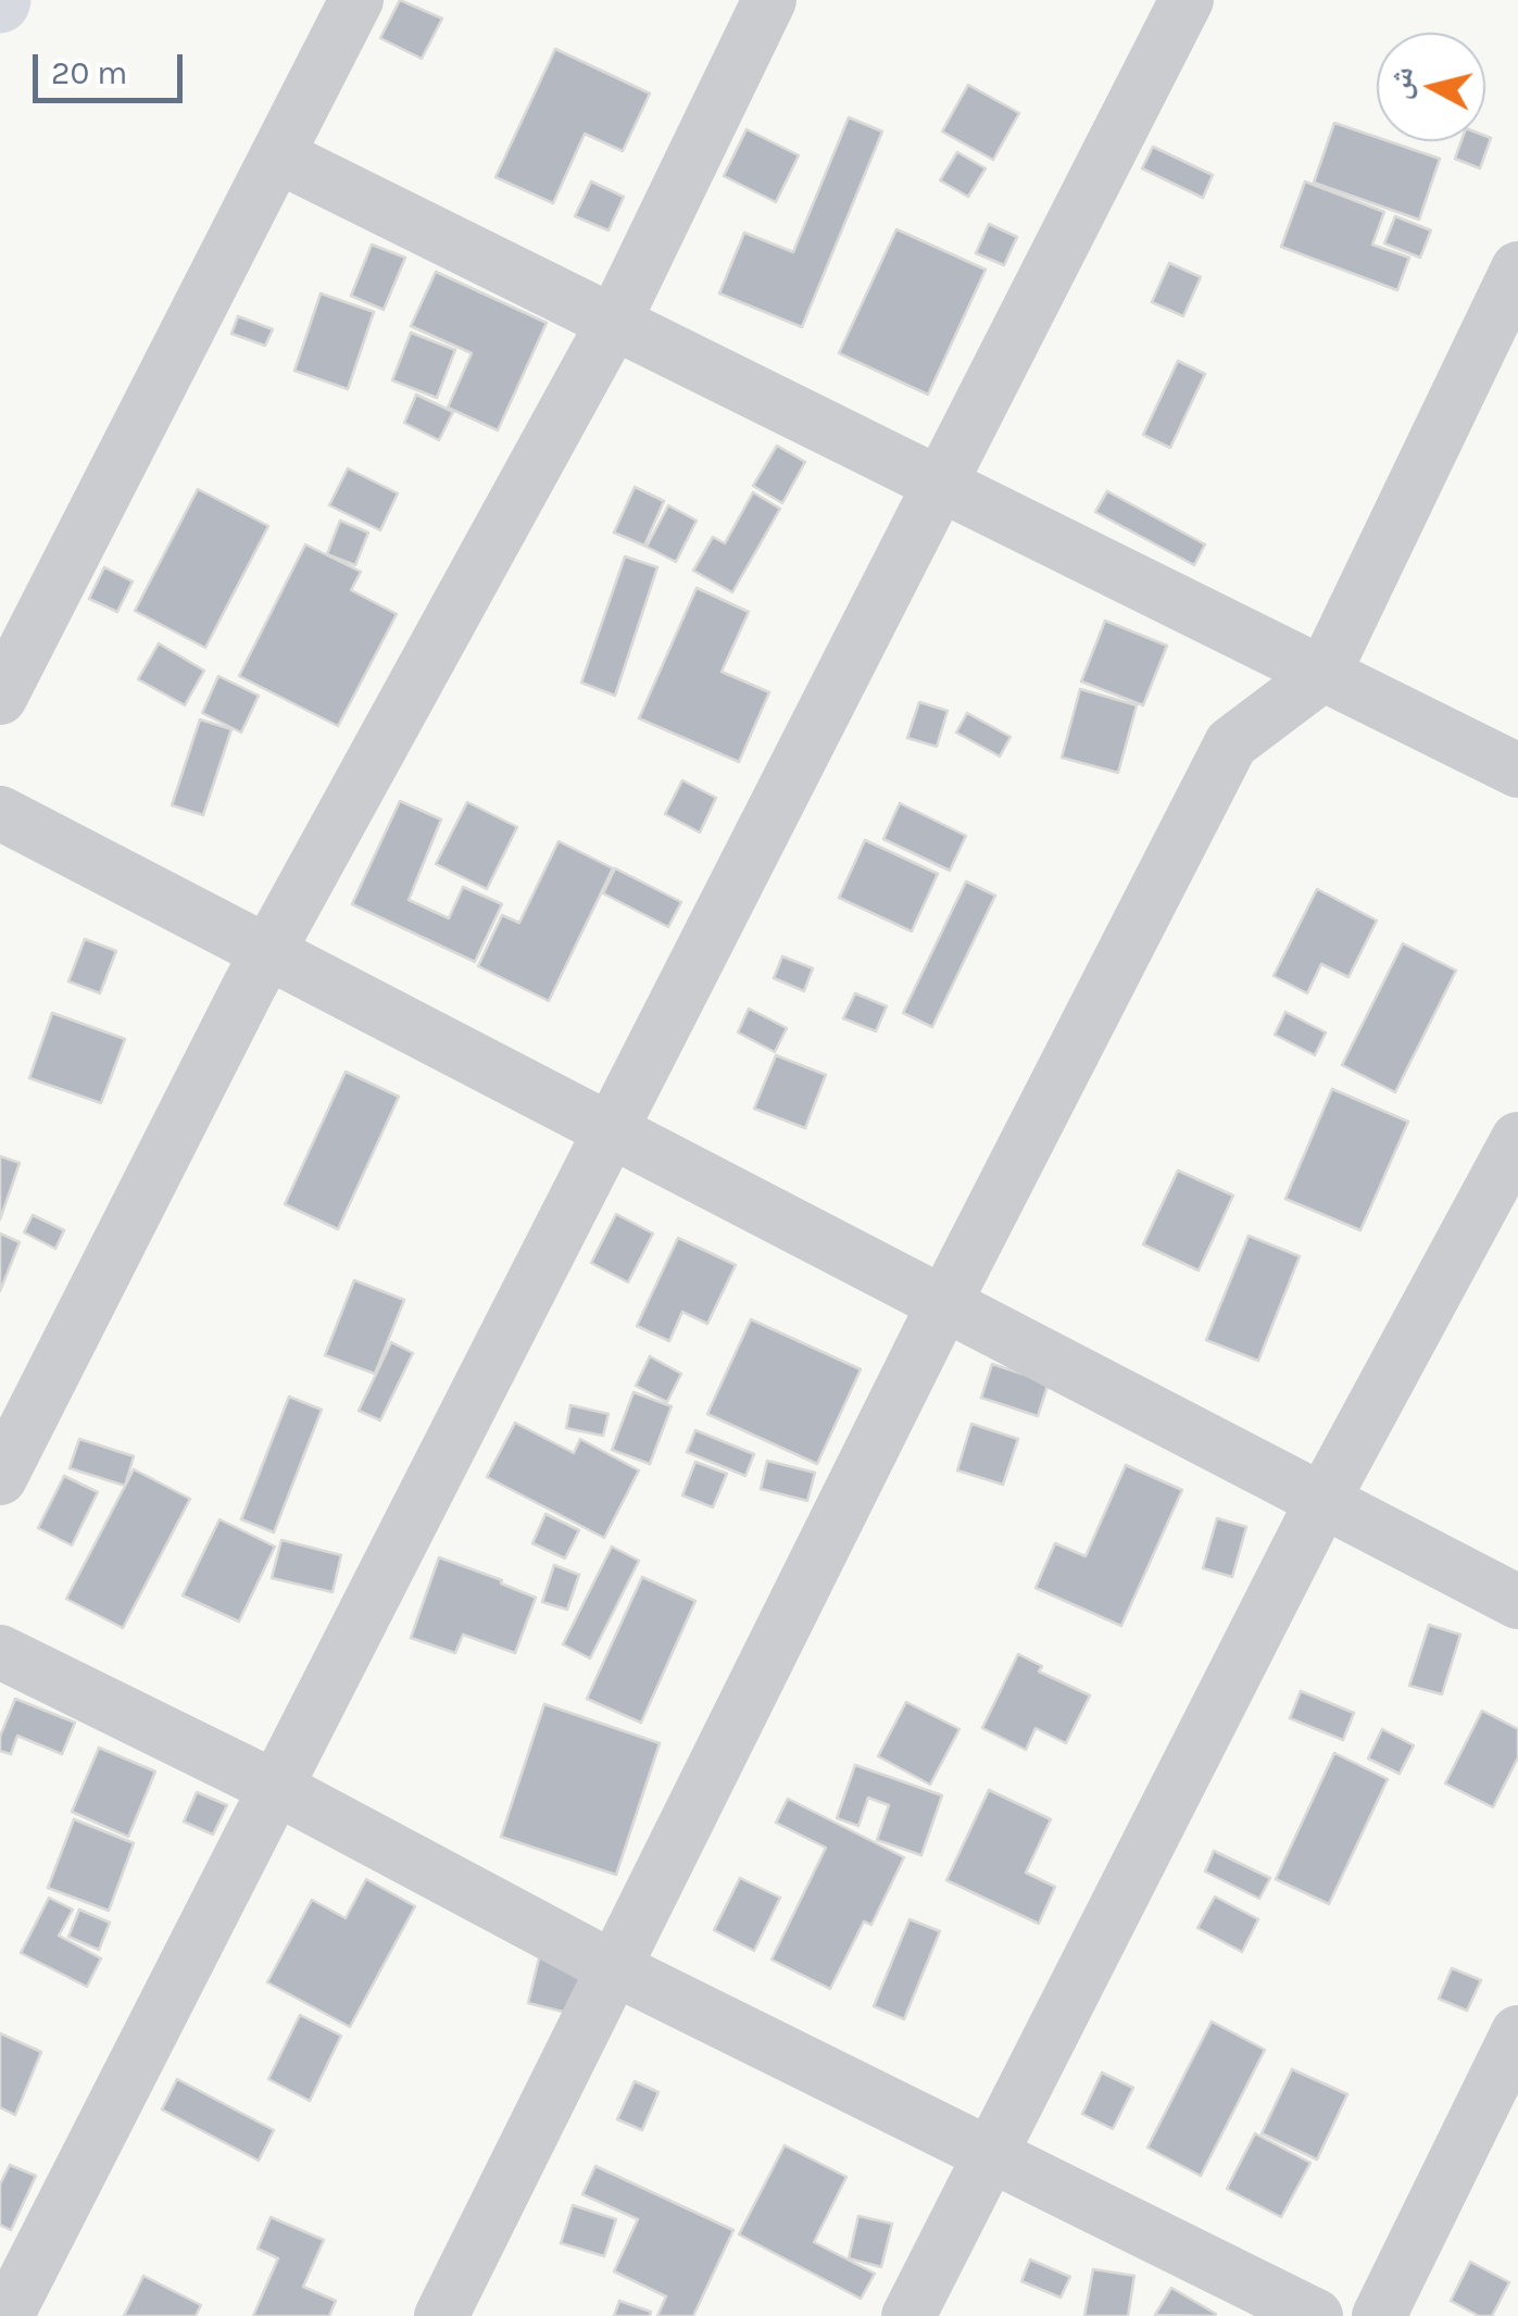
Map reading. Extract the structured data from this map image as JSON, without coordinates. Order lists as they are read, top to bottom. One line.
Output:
{"scale_bar":"20 m","north":"left"}
